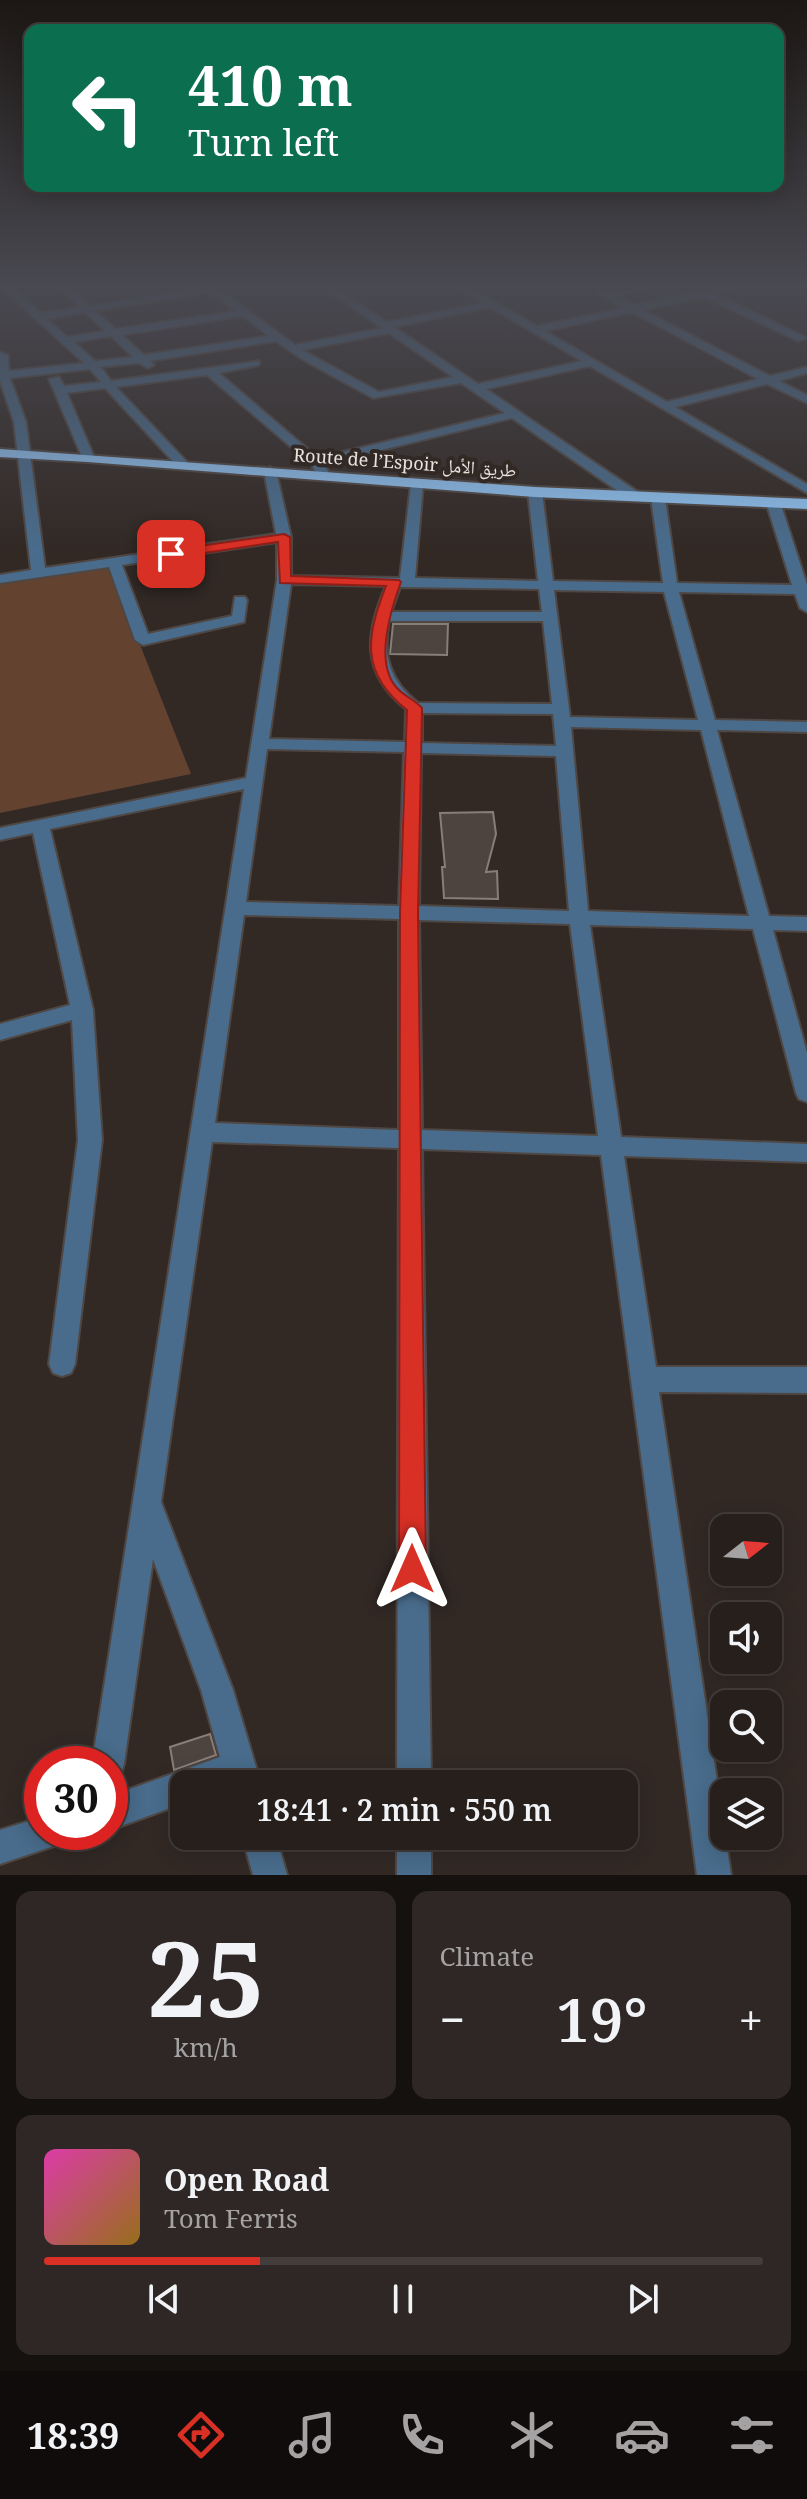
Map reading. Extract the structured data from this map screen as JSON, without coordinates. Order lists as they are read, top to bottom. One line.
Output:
{"streets":{"highway":["Route de l’Espoir طريق الأمل"]},"north":"right","page":{"turn":["410 m","Turn left"],"limit":"30","trip":"18:41 · 2 min · 550 m","tile":[["25","km/h"],"Climate"],"heat":["−","19°","+"],"song":["Open Road","Tom Ferris"],"tabs":"18:39"}}
